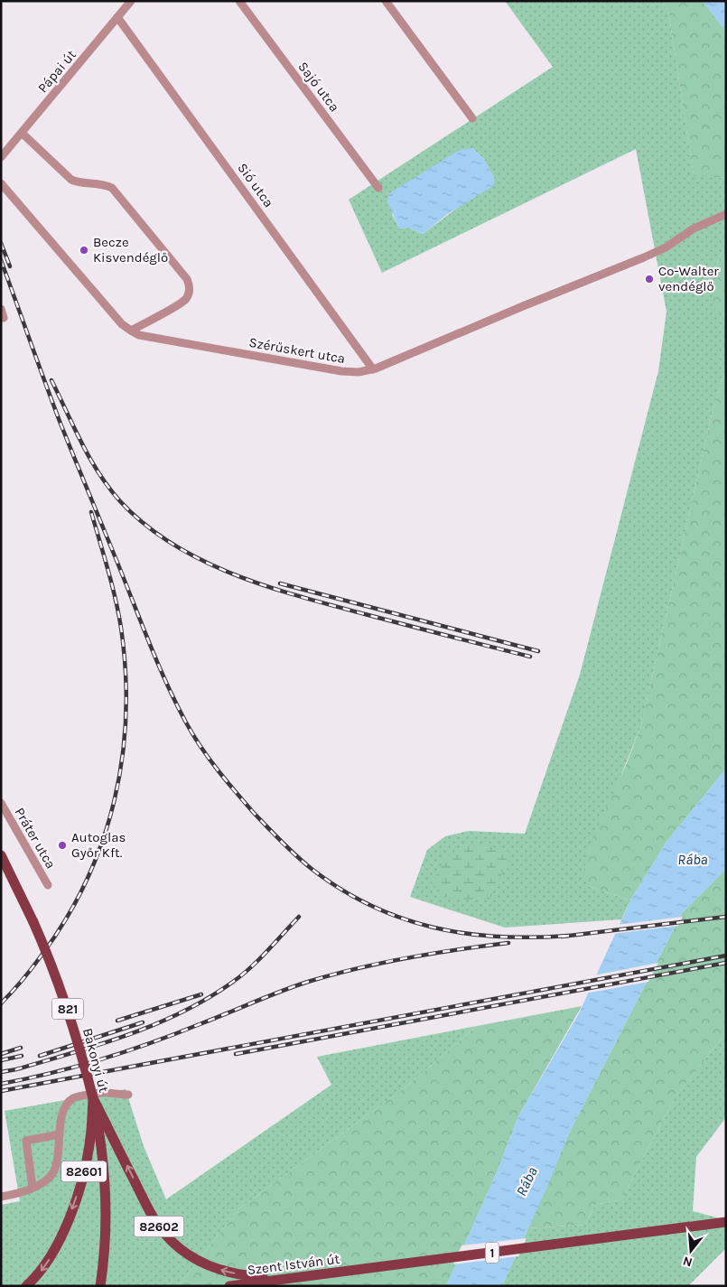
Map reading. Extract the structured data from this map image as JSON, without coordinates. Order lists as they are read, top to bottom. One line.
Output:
{"streets":{"main road":["821","Bakonyi út","82601","82602","1","Szent István út"],"street":["Pápai út","Sajó utca","Sió utca","Szérűskert utca","Práter utca"]},"crossings":[["Pápai út","Sió utca"],["Sió utca","Szérűskert utca"],["Bakonyi út","82601"],["Bakonyi út","82602"],["82601","82602"],["82602","Szent István út"]],"water":["Rába"],"places":["Becze Kisvendéglő","Co-Walter vendéglő","Autoglas Győr Kft."],"north":"bottom"}
